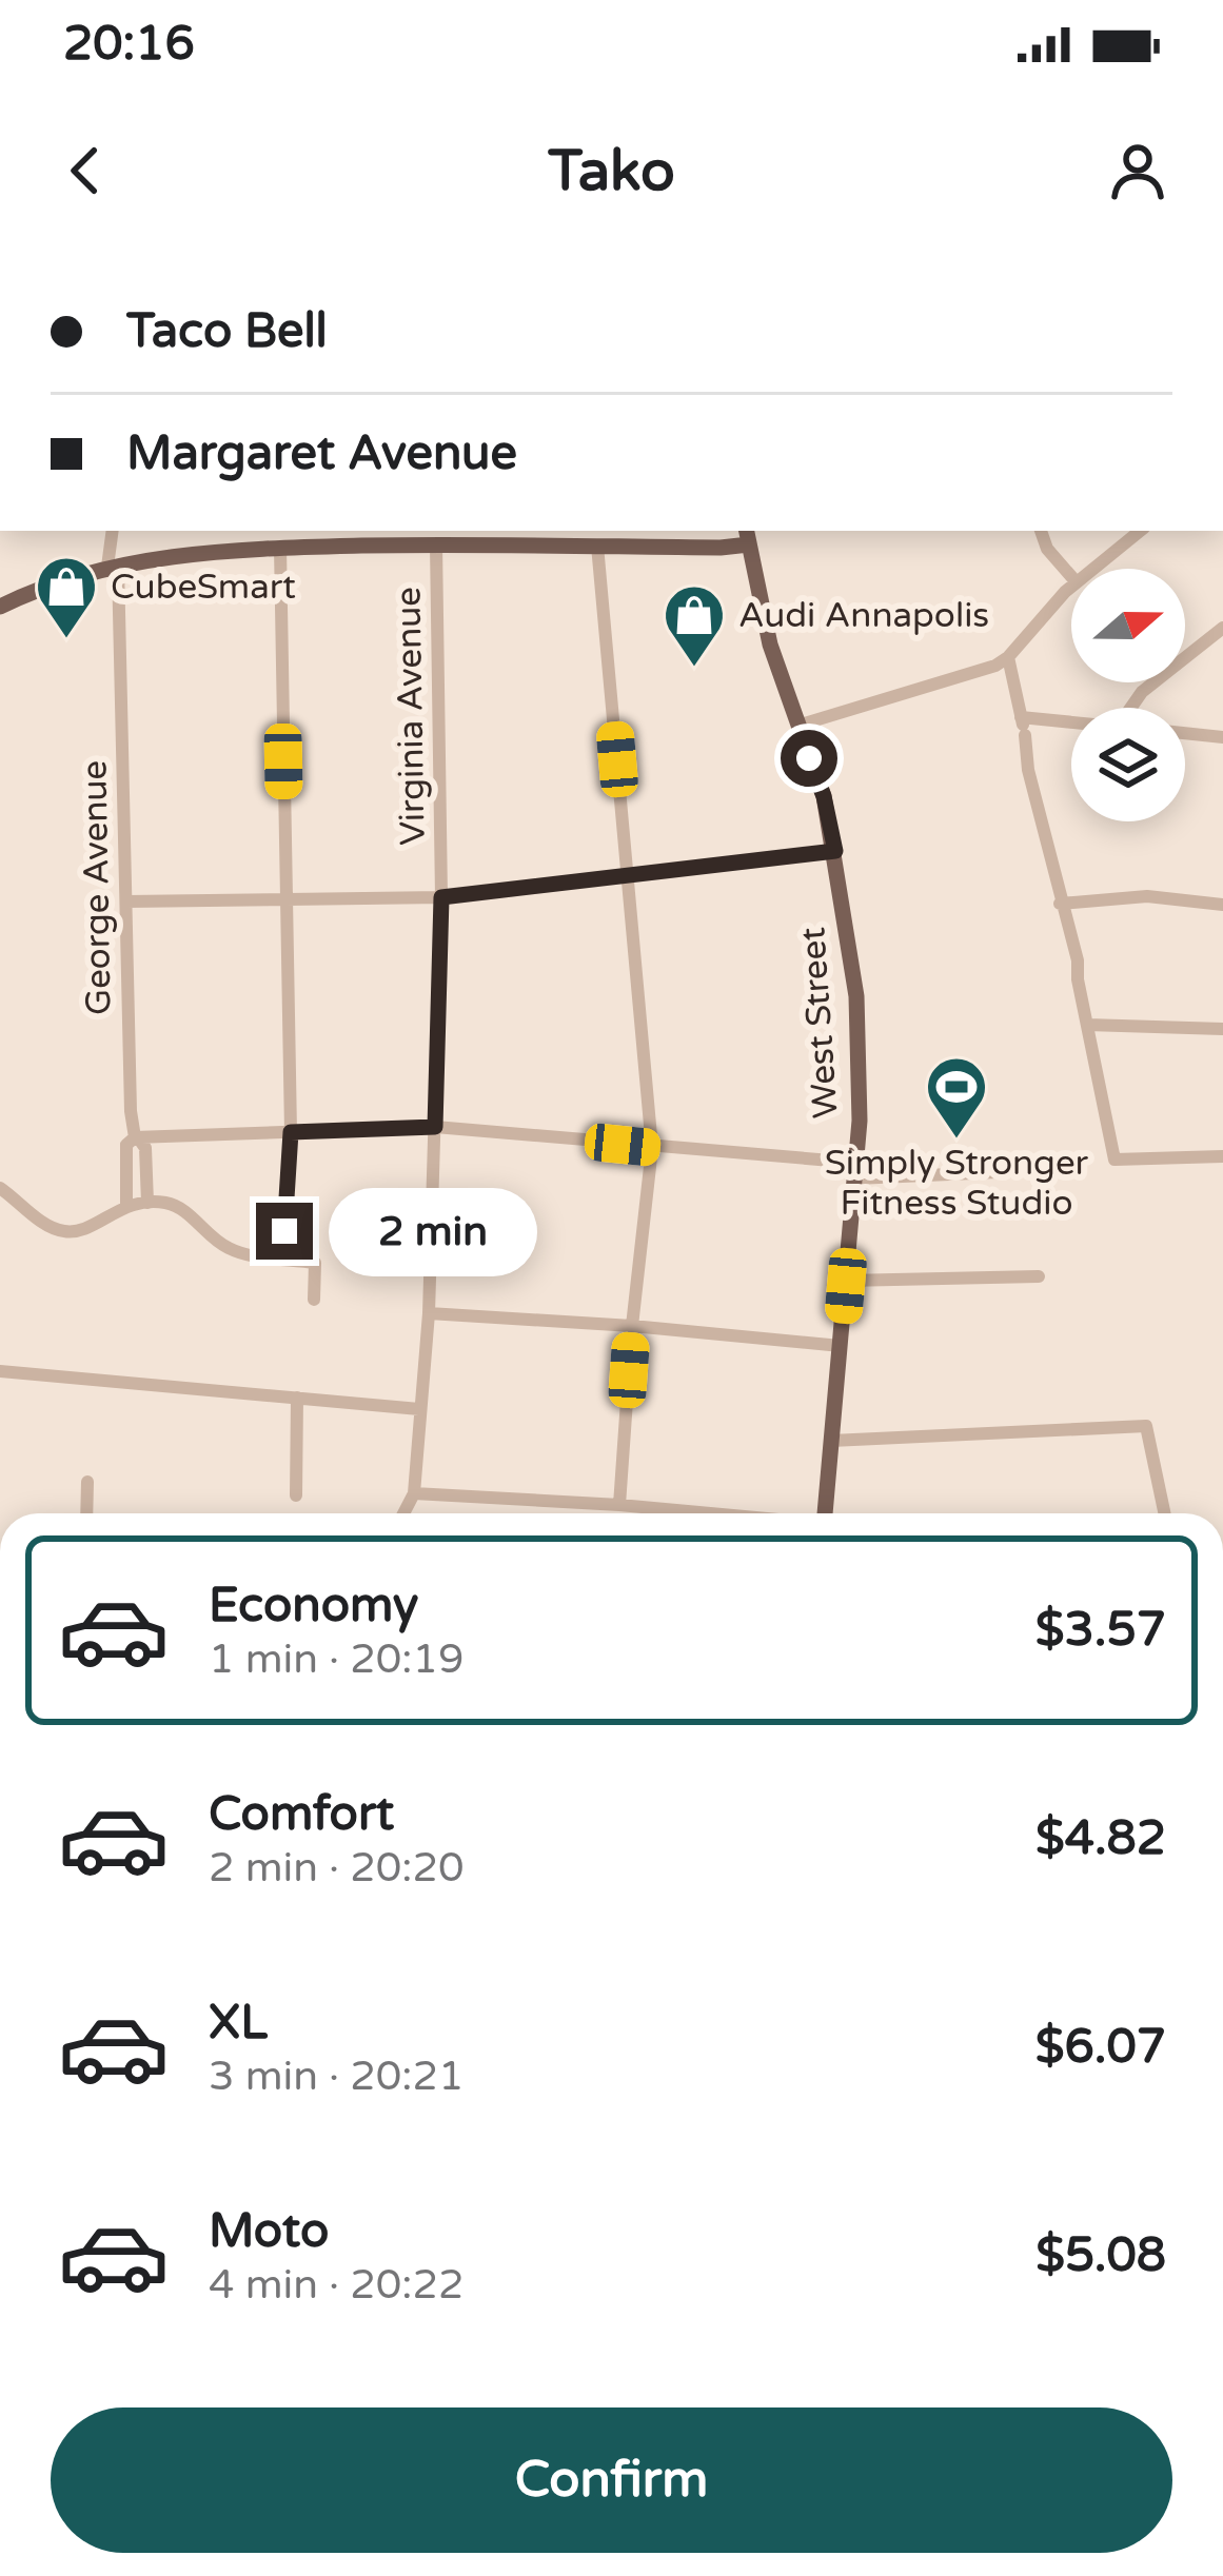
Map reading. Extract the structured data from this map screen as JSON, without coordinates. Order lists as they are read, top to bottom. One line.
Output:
{"streets":{"main road":["West Street"],"street":["Virginia Avenue","George Avenue"]},"places":{"shop":["CubeSmart","Audi Annapolis"],"sports":["Simply Stronger Fitness Studio"]},"north":"right","page":{"status":"20:16","header":"Tako","banner":["Taco Bell","Margaret Avenue"],"bubble":"2 min","list":[{"name":"Economy","note":"1 min · 20:19","value":"$3.57"},{"name":"Comfort","note":"2 min · 20:20","value":"$4.82"},{"name":"XL","note":"3 min · 20:21","value":"$6.07"},{"name":"Moto","note":"4 min · 20:22","value":"$5.08"}],"buttons":"Confirm"}}
